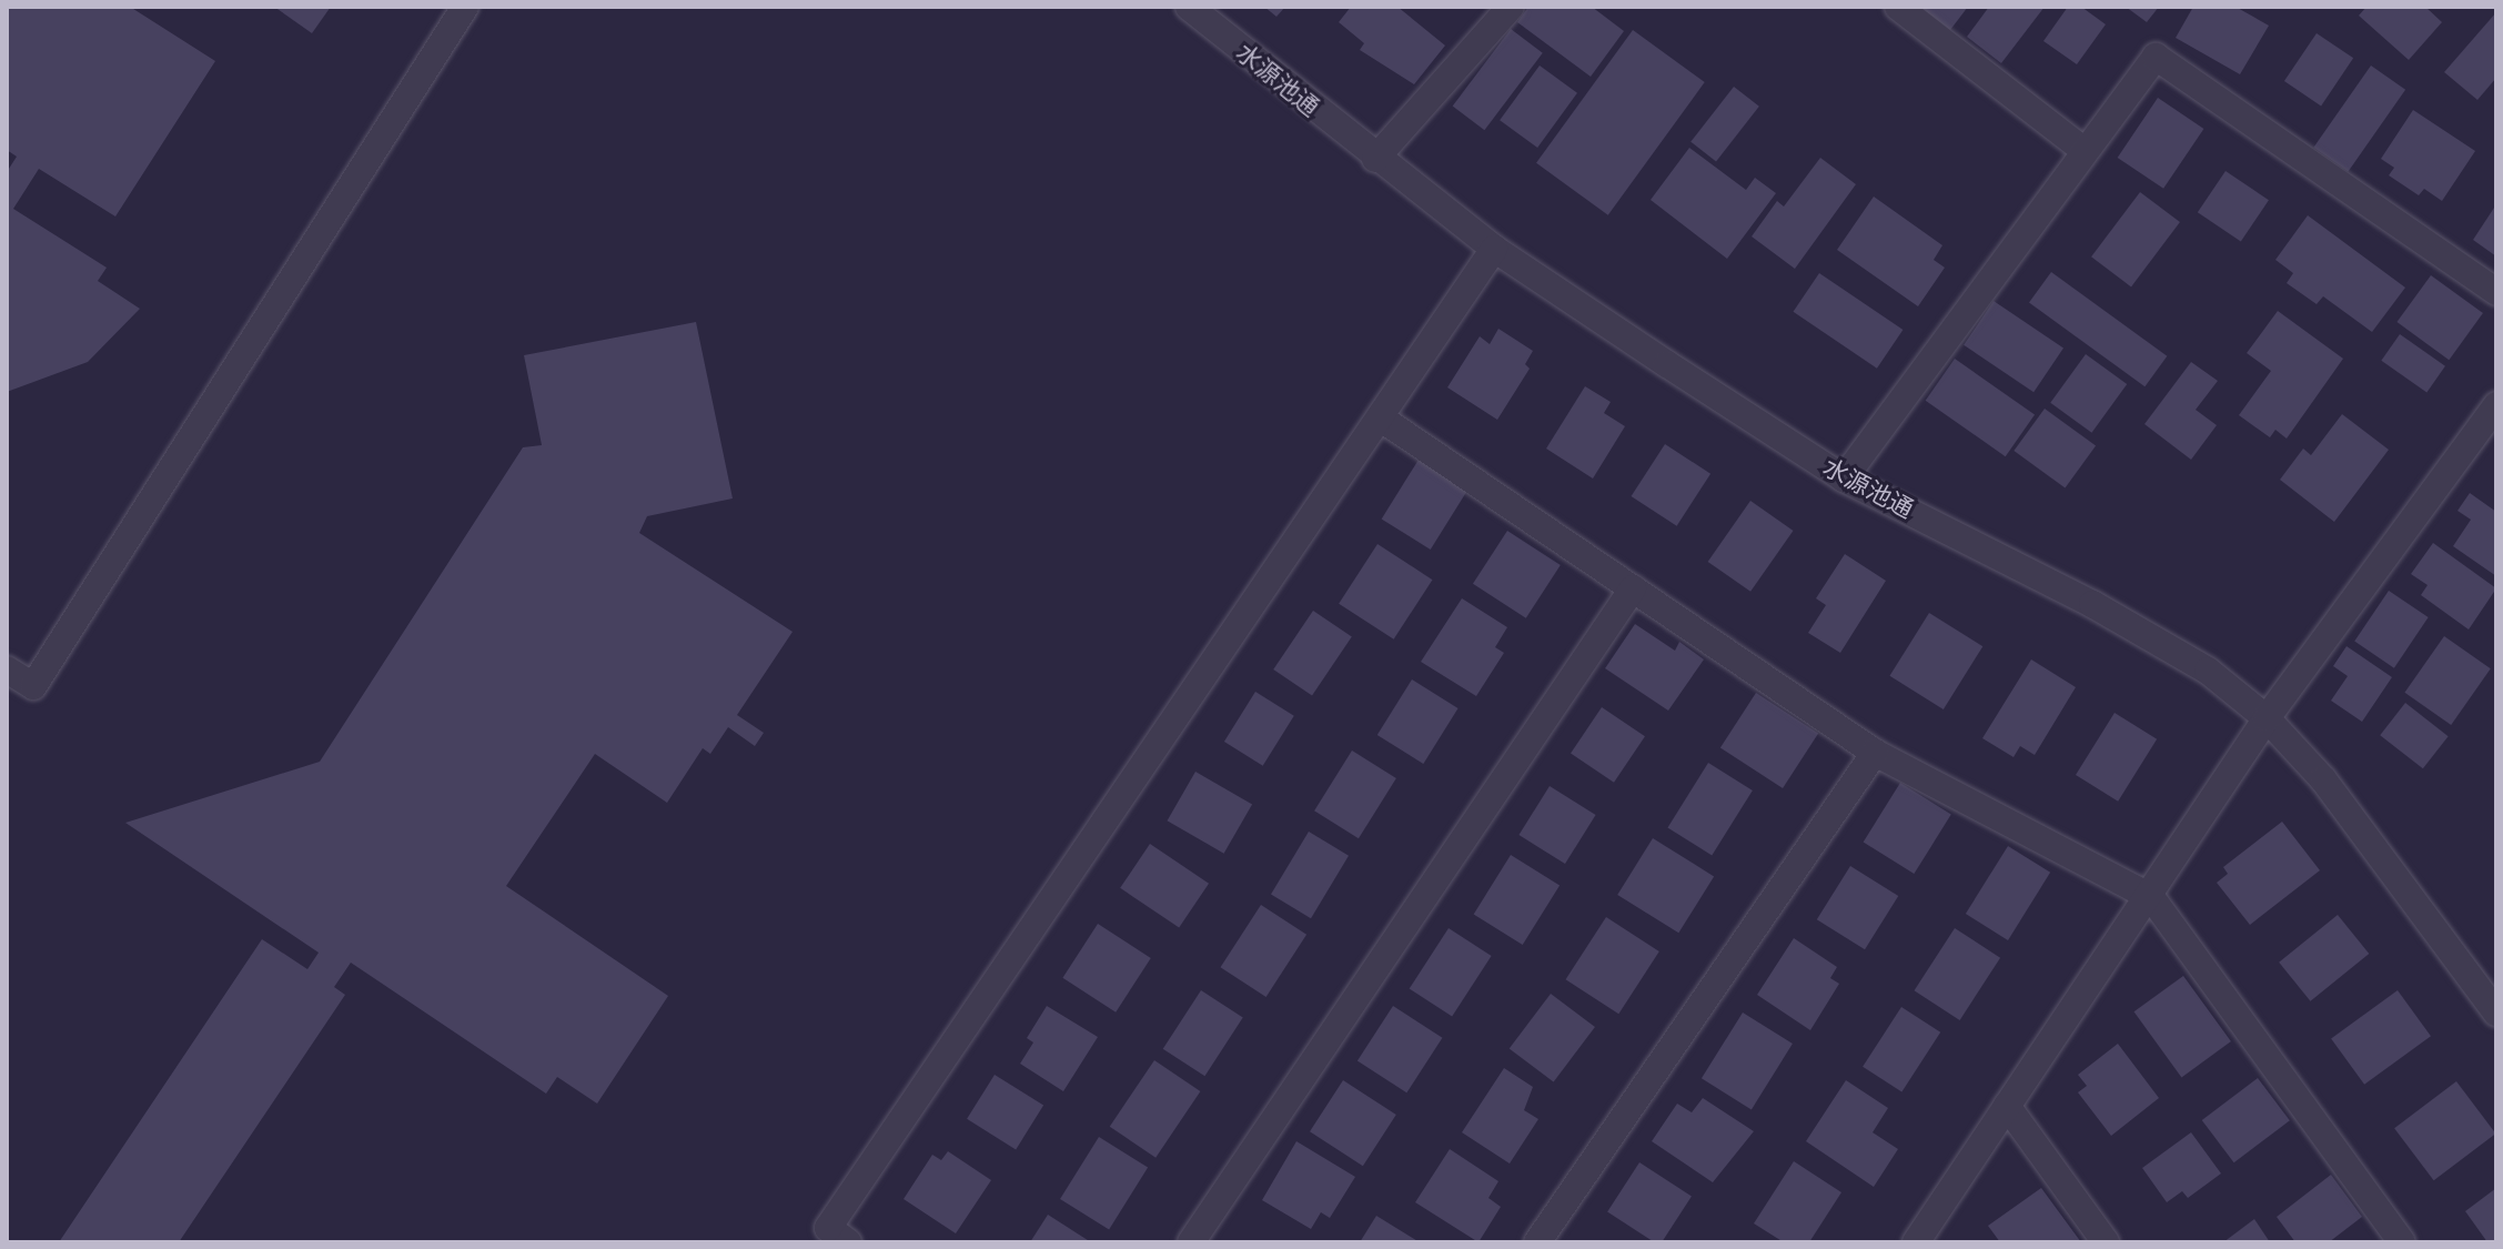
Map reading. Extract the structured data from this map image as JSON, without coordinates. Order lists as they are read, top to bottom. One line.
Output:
{"streets":{"street":["水源池通"]}}
